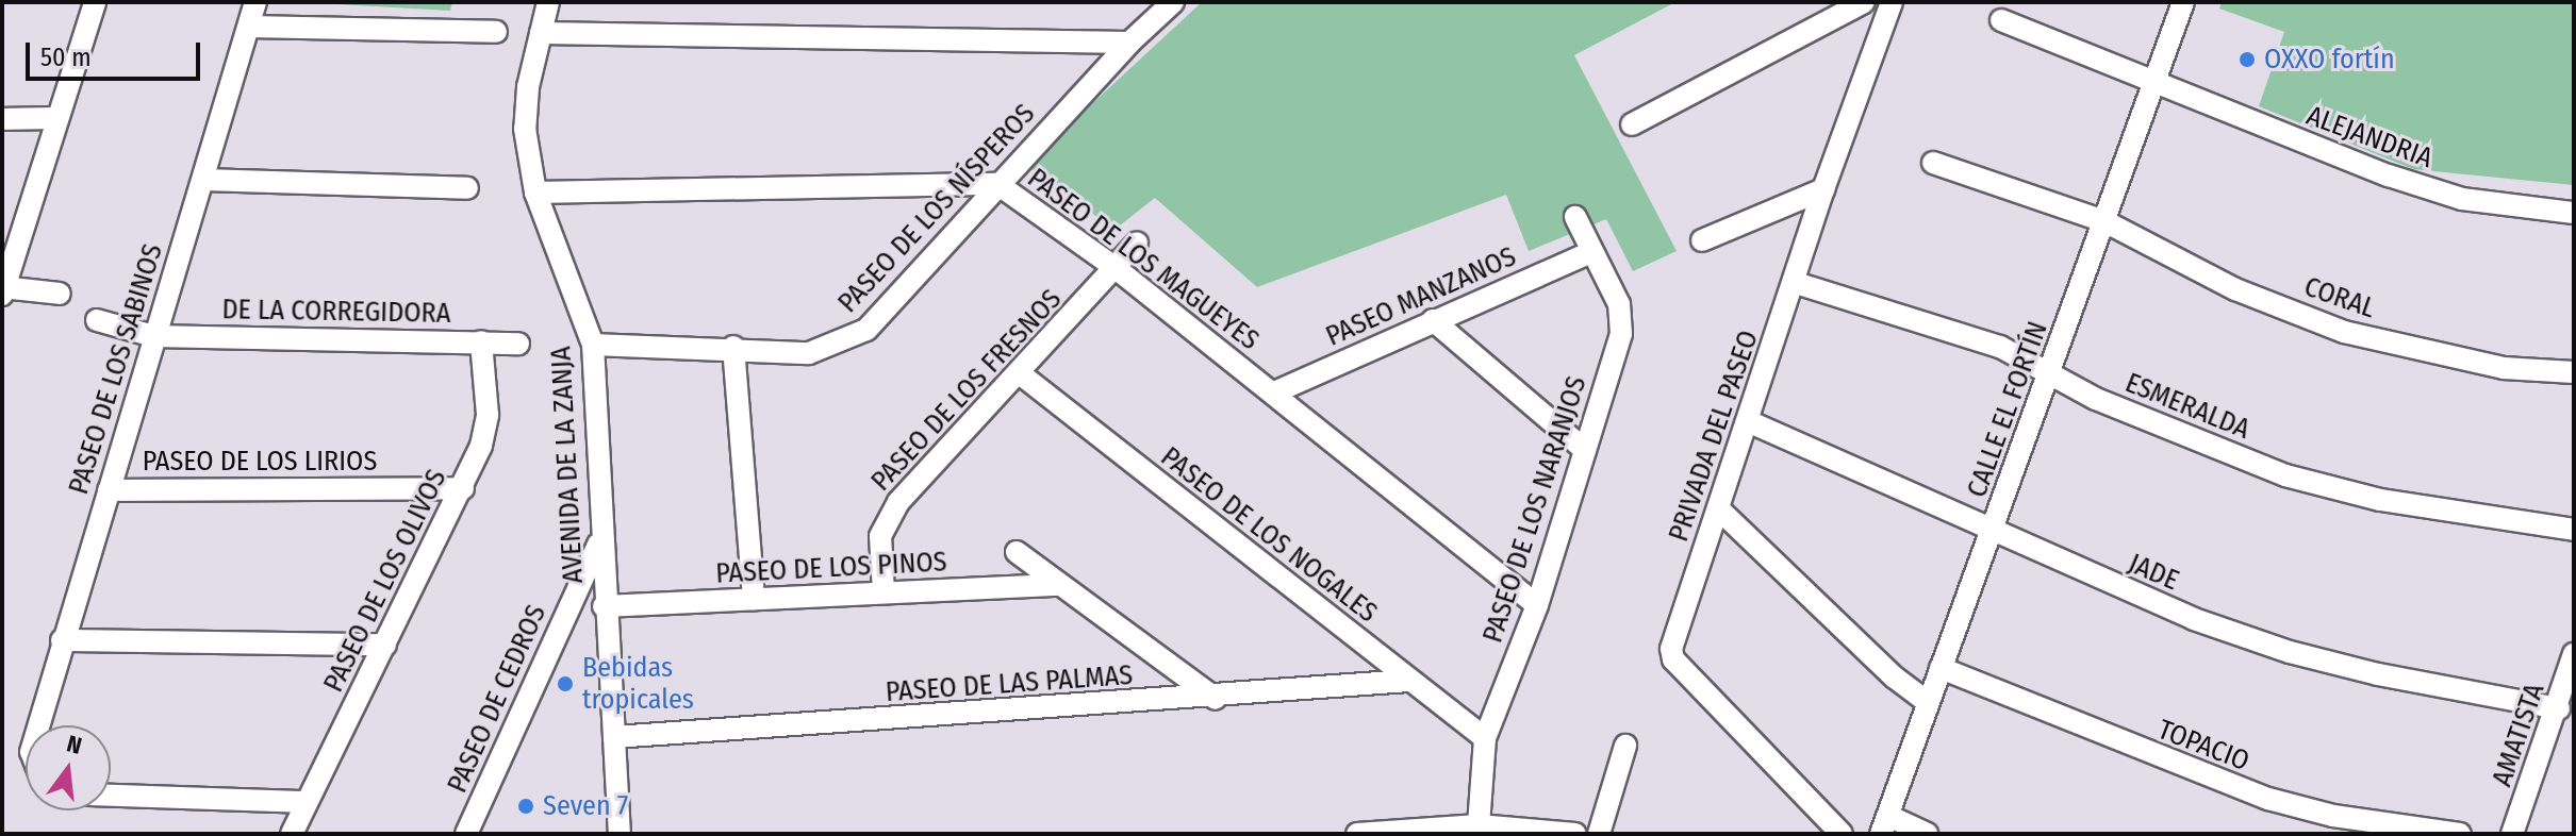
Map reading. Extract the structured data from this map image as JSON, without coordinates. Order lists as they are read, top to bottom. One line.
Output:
{"streets":{"street":["ALEJANDRIA","PASEO DE LOS NÍSPEROS","PASEO DE LOS MAGUEYES","PASEO MANZANOS","CORAL","DE LA CORREGIDORA","PASEO DE LOS SABINOS","PASEO DE LOS FRESNOS","ESMERALDA","CALLE EL FORTÍN","PRIVADA DEL PASEO","PASEO DE LOS LIRIOS","AVENIDA DE LA ZANJA","PASEO DE LOS NARANJOS","PASEO DE LOS NOGALES","PASEO DE LOS PINOS","JADE","PASEO DE LOS OLIVOS","PASEO DE LAS PALMAS","PASEO DE CEDROS","AMATISTA","TOPACIO"]},"crossings":[["ALEJANDRIA","CALLE EL FORTÍN"],["PASEO DE LOS NÍSPEROS","PASEO DE LOS MAGUEYES"],["PASEO DE LOS NÍSPEROS","AVENIDA DE LA ZANJA"],["PASEO DE LOS MAGUEYES","PASEO MANZANOS"],["PASEO DE LOS MAGUEYES","PASEO DE LOS FRESNOS"],["PASEO DE LOS MAGUEYES","AVENIDA DE LA ZANJA"],["PASEO DE LOS MAGUEYES","PASEO DE LOS NARANJOS"],["PASEO MANZANOS","PASEO DE LOS NARANJOS"],["CORAL","CALLE EL FORTÍN"],["DE LA CORREGIDORA","PASEO DE LOS SABINOS"],["DE LA CORREGIDORA","PASEO DE LOS OLIVOS"],["PASEO DE LOS SABINOS","PASEO DE LOS LIRIOS"],["PASEO DE LOS FRESNOS","PASEO DE LOS NOGALES"],["PASEO DE LOS FRESNOS","PASEO DE LOS PINOS"],["ESMERALDA","CALLE EL FORTÍN"],["ESMERALDA","PRIVADA DEL PASEO"],["CALLE EL FORTÍN","JADE"],["CALLE EL FORTÍN","TOPACIO"],["PRIVADA DEL PASEO","JADE"],["PASEO DE LOS LIRIOS","PASEO DE LOS OLIVOS"],["AVENIDA DE LA ZANJA","PASEO DE LOS PINOS"],["AVENIDA DE LA ZANJA","PASEO DE LAS PALMAS"],["AVENIDA DE LA ZANJA","PASEO DE CEDROS"],["PASEO DE LOS NARANJOS","PASEO DE LOS NOGALES"],["PASEO DE LOS NOGALES","PASEO DE LAS PALMAS"],["JADE","AMATISTA"]],"places":["OXXO fortín","Bebidas tropicales","Seven 7"],"scale_bar":"50 m","north":"top"}
